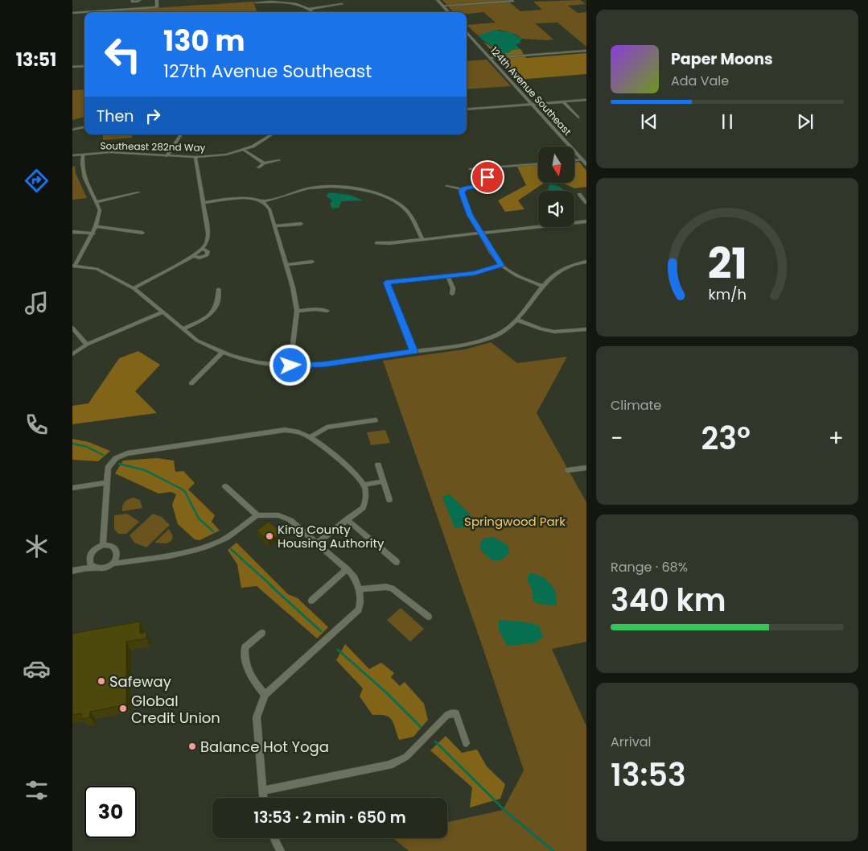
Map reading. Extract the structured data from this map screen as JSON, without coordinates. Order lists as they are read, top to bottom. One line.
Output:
{"streets":{"street":["124th Avenue Southeast","Southeast 282nd Way"]},"parks":["Springwood Park"],"places":["King County Housing Authority","Safeway","Global Credit Union","Balance Hot Yoga"],"north":"bottom","page":{"tabs":"13:51","turn":["130 m","127th Avenue Southeast"],"song":["Paper Moons","Ada Vale"],"then":"Then","tile":["Climate",["Range · 68%","340 km"],["Arrival","13:53"]],"heat":["−","23°","+"],"limit":"30","trip":"13:53 · 2 min · 650 m","gauge":["21","km/h"]}}
